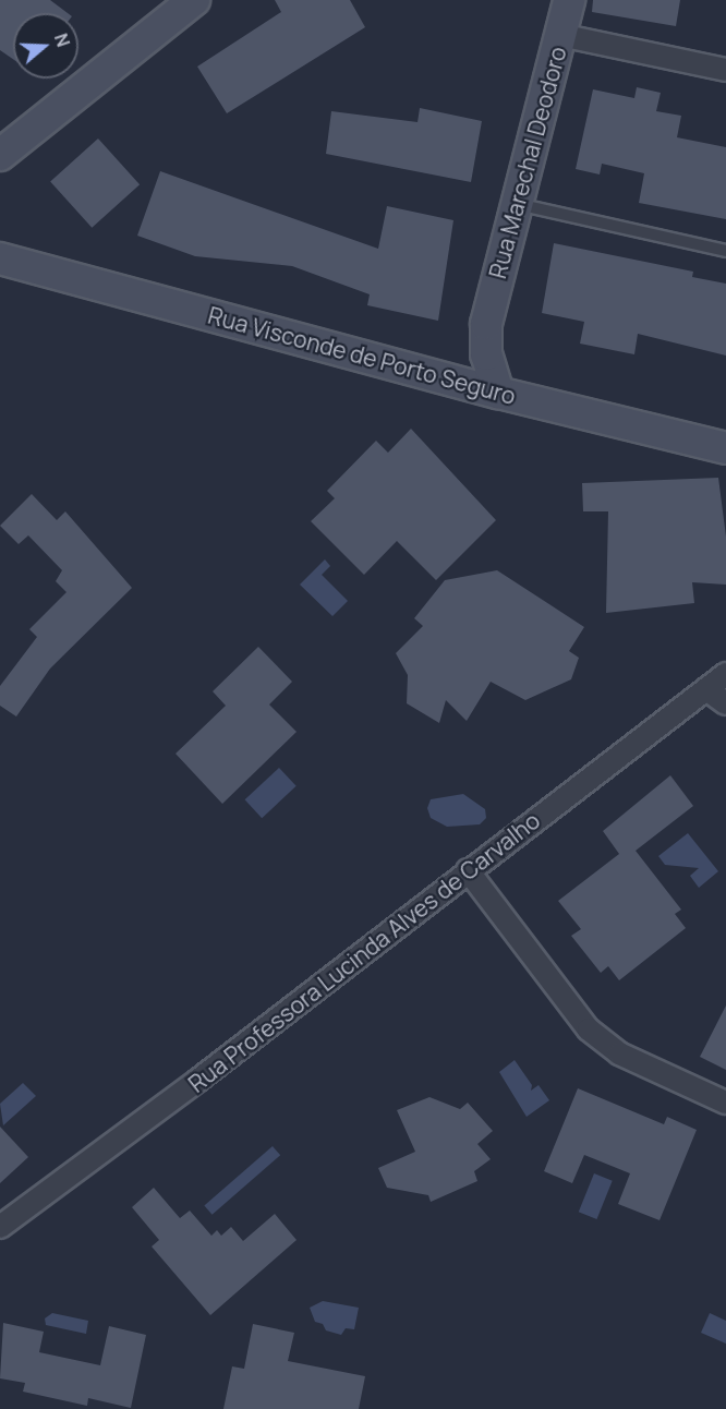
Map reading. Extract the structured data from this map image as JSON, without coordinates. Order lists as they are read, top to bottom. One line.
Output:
{"streets":{"street":["Rua Marechal Deodoro","Rua Visconde de Porto Seguro","Rua Professora Lucinda Alves de Carvalho"]},"crossings":[["Rua Marechal Deodoro","Rua Visconde de Porto Seguro"]],"north":"right"}
